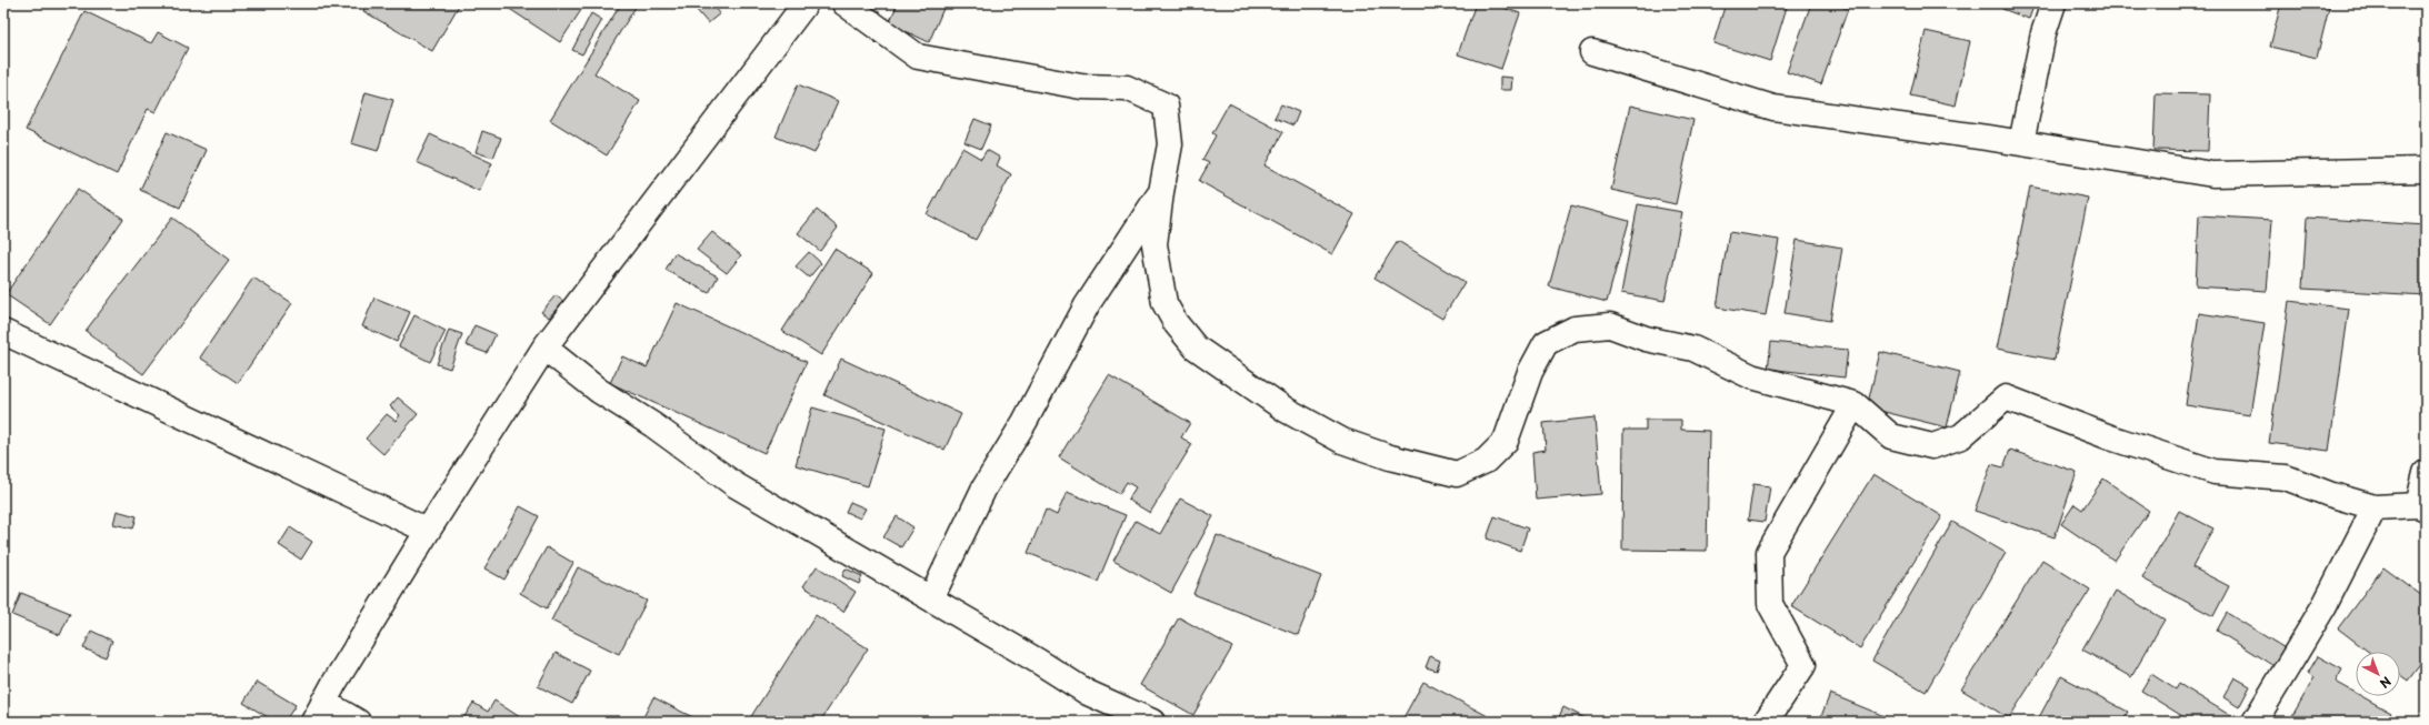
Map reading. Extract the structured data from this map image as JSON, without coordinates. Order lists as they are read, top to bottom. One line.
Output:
{"north":"bottom right"}
